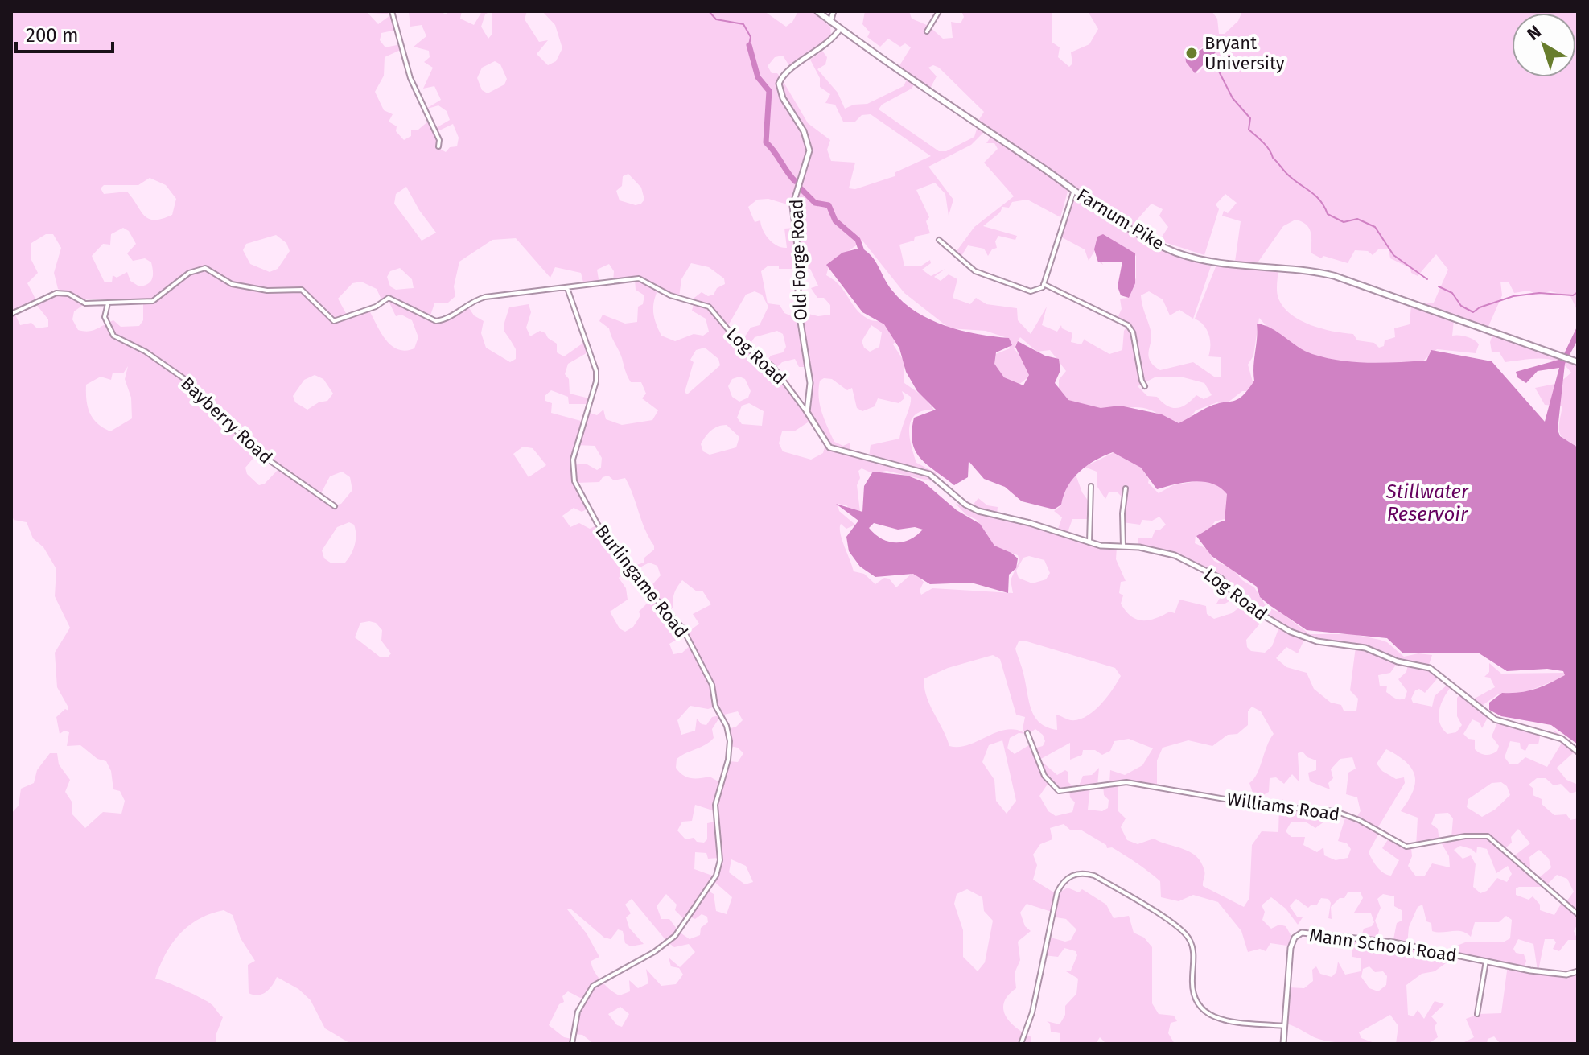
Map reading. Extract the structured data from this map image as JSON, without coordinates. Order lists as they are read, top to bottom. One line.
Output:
{"streets":{"main road":["Farnum Pike"],"street":["Old Forge Road","Log Road","Bayberry Road","Burlingame Road","Williams Road","Mann School Road"]},"crossings":[["Farnum Pike","Old Forge Road"],["Old Forge Road","Log Road"],["Log Road","Bayberry Road"],["Log Road","Burlingame Road"]],"water":["Stillwater Reservoir"],"places":["Bryant University"],"scale_bar":"200 m","north":"top left"}
